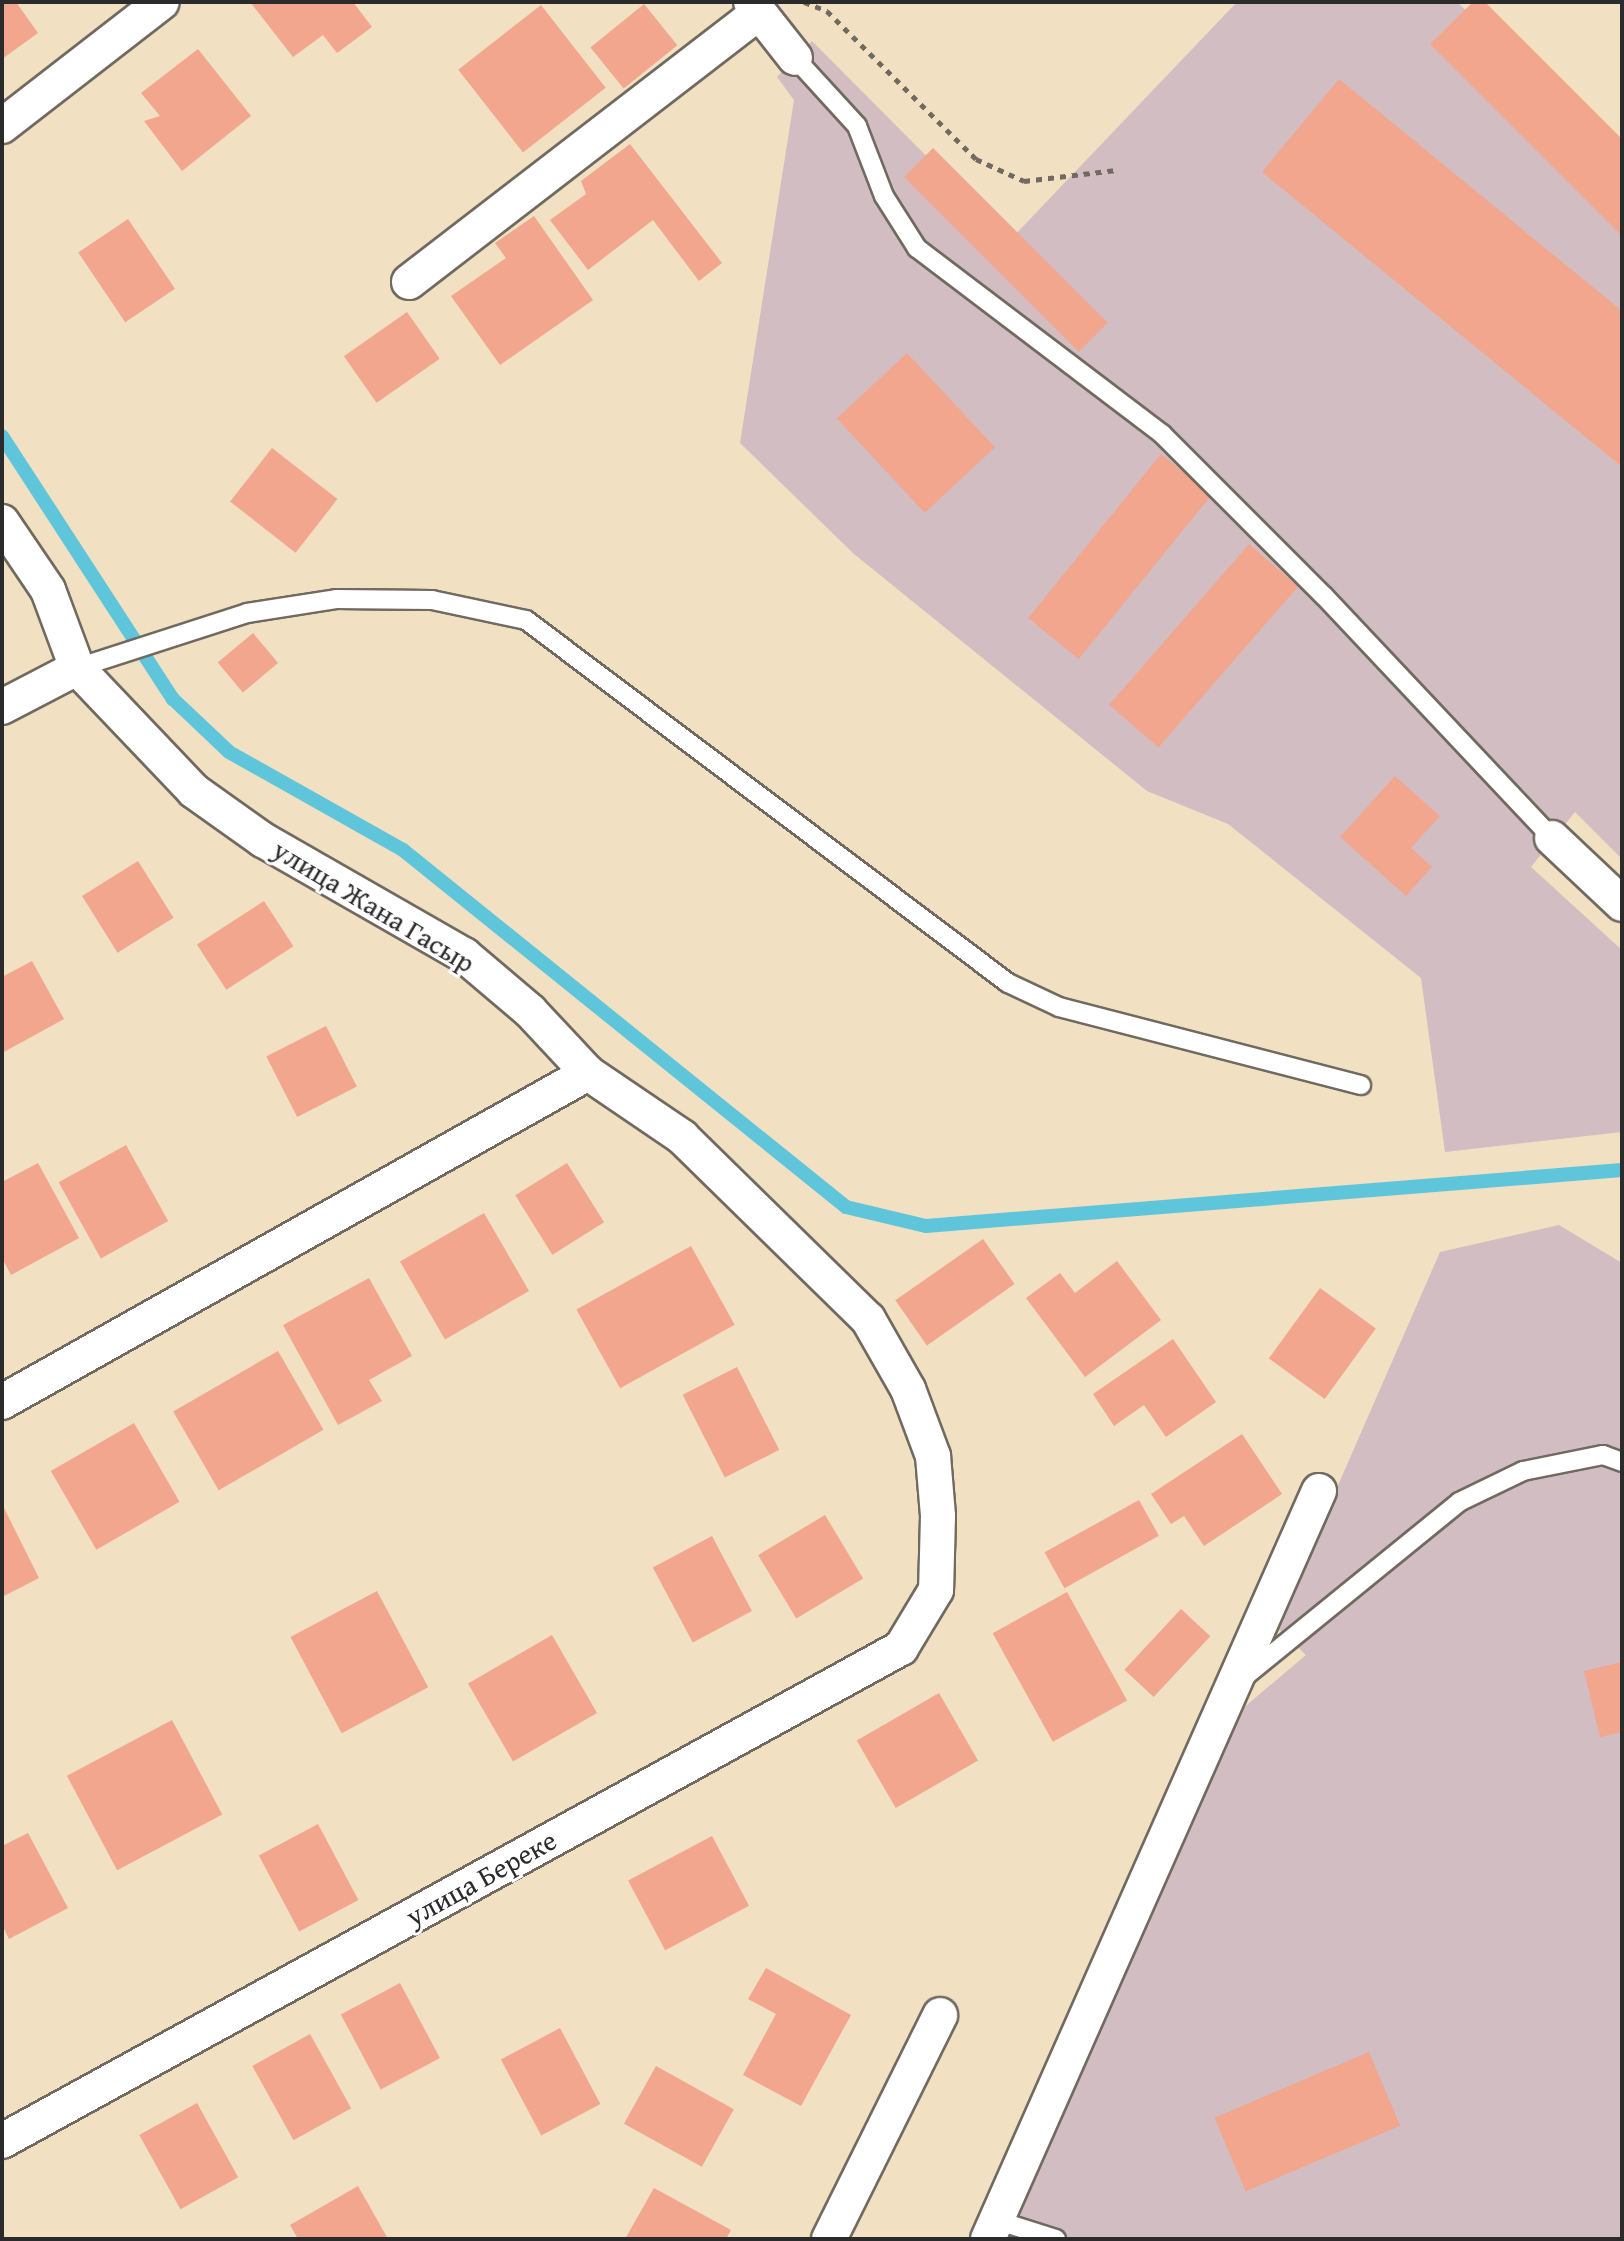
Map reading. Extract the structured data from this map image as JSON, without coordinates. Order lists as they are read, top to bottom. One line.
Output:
{"streets":{"street":["улица Жана Гасыр","улица Береке"]},"crossings":[["улица Жана Гасыр","улица Береке"]]}
